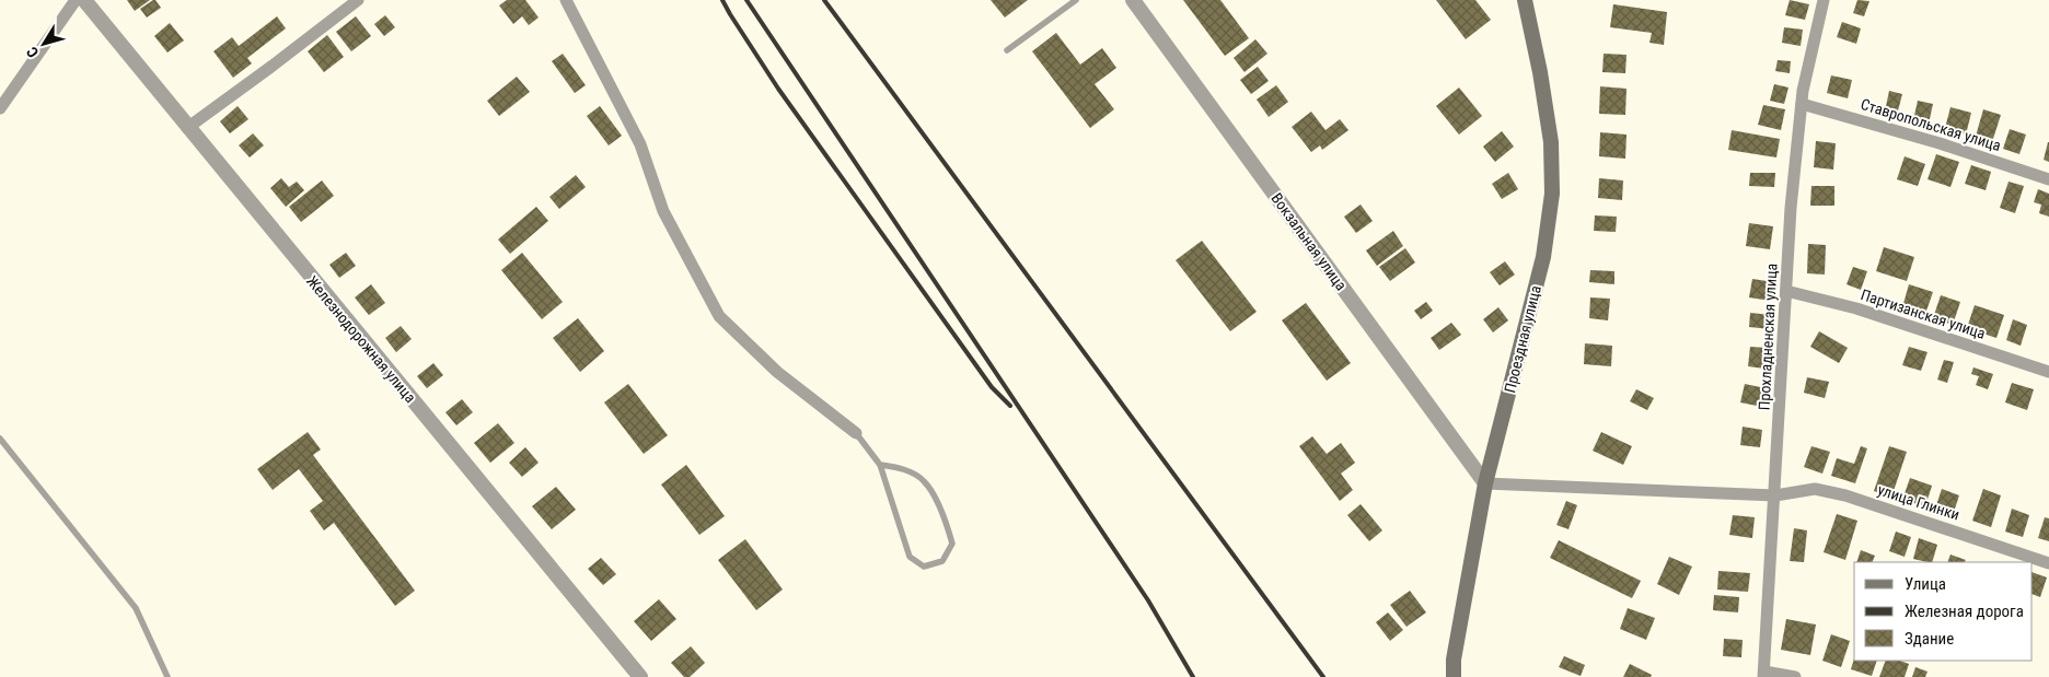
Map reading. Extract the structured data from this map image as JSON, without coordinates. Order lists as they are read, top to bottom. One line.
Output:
{"streets":{"main road":["Проездная улица"],"street":["Ставропольская улица","Вокзальная улица","Партизанская улица","Прохладненская улица","Железнодорожная улица","улица Глинки"]},"crossings":[["Ставропольская улица","Прохладненская улица"],["Вокзальная улица","Проездная улица"],["Вокзальная улица","улица Глинки"],["Партизанская улица","Прохладненская улица"],["Прохладненская улица","улица Глинки"],["Проездная улица","улица Глинки"]],"legend":["Улица","Железная дорога","Здание"],"north":"bottom left"}
